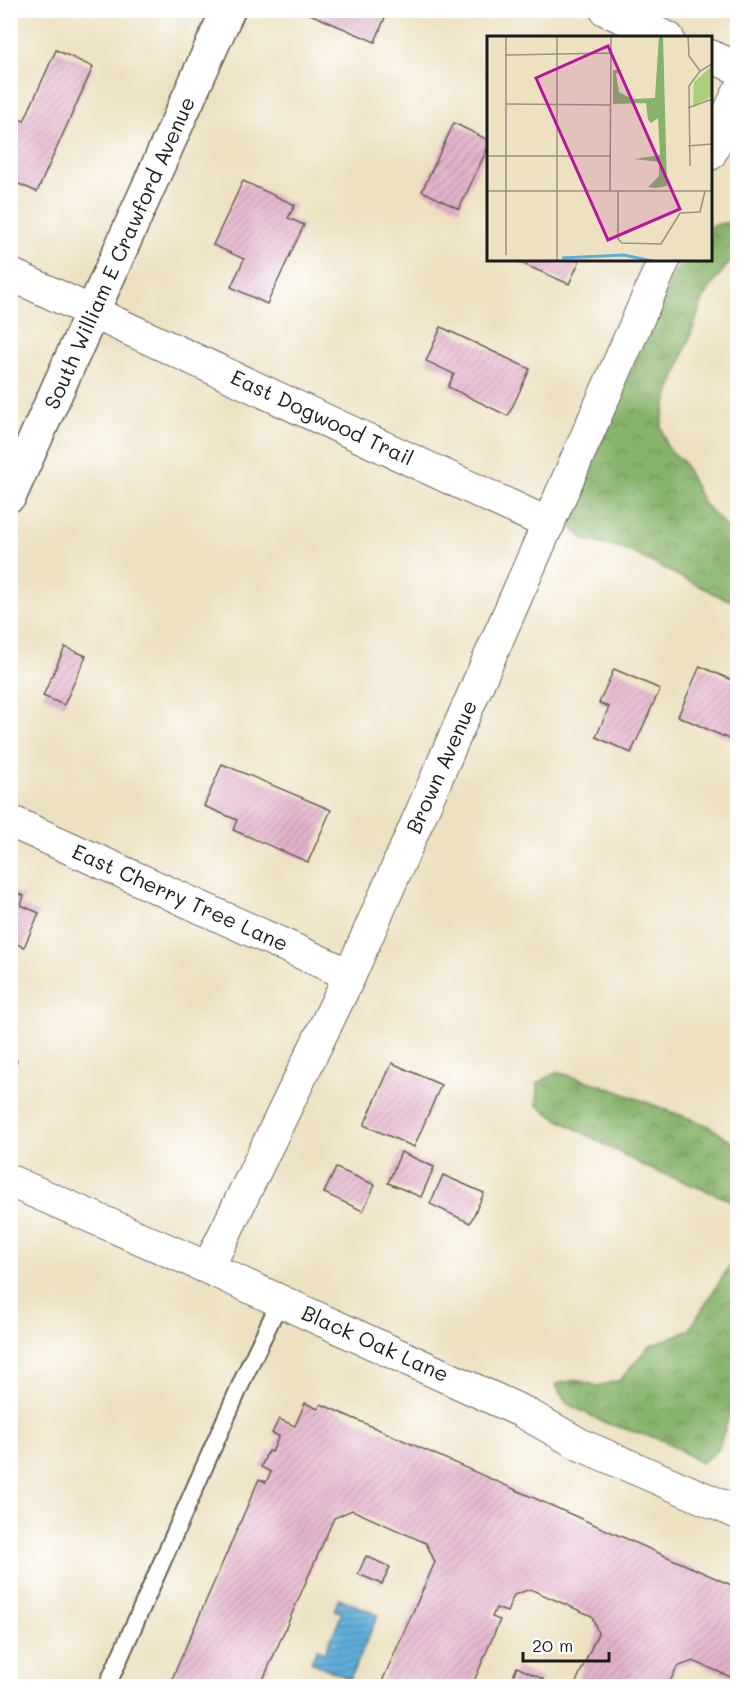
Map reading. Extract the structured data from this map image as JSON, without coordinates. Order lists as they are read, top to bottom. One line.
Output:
{"streets":{"main road":["South William E Crawford Avenue"],"street":["East Dogwood Trail","Brown Avenue","East Cherry Tree Lane","Black Oak Lane"]},"crossings":[["South William E Crawford Avenue","East Dogwood Trail"],["East Dogwood Trail","Brown Avenue"],["Brown Avenue","East Cherry Tree Lane"],["Brown Avenue","Black Oak Lane"]],"scale_bar":"20 m"}
